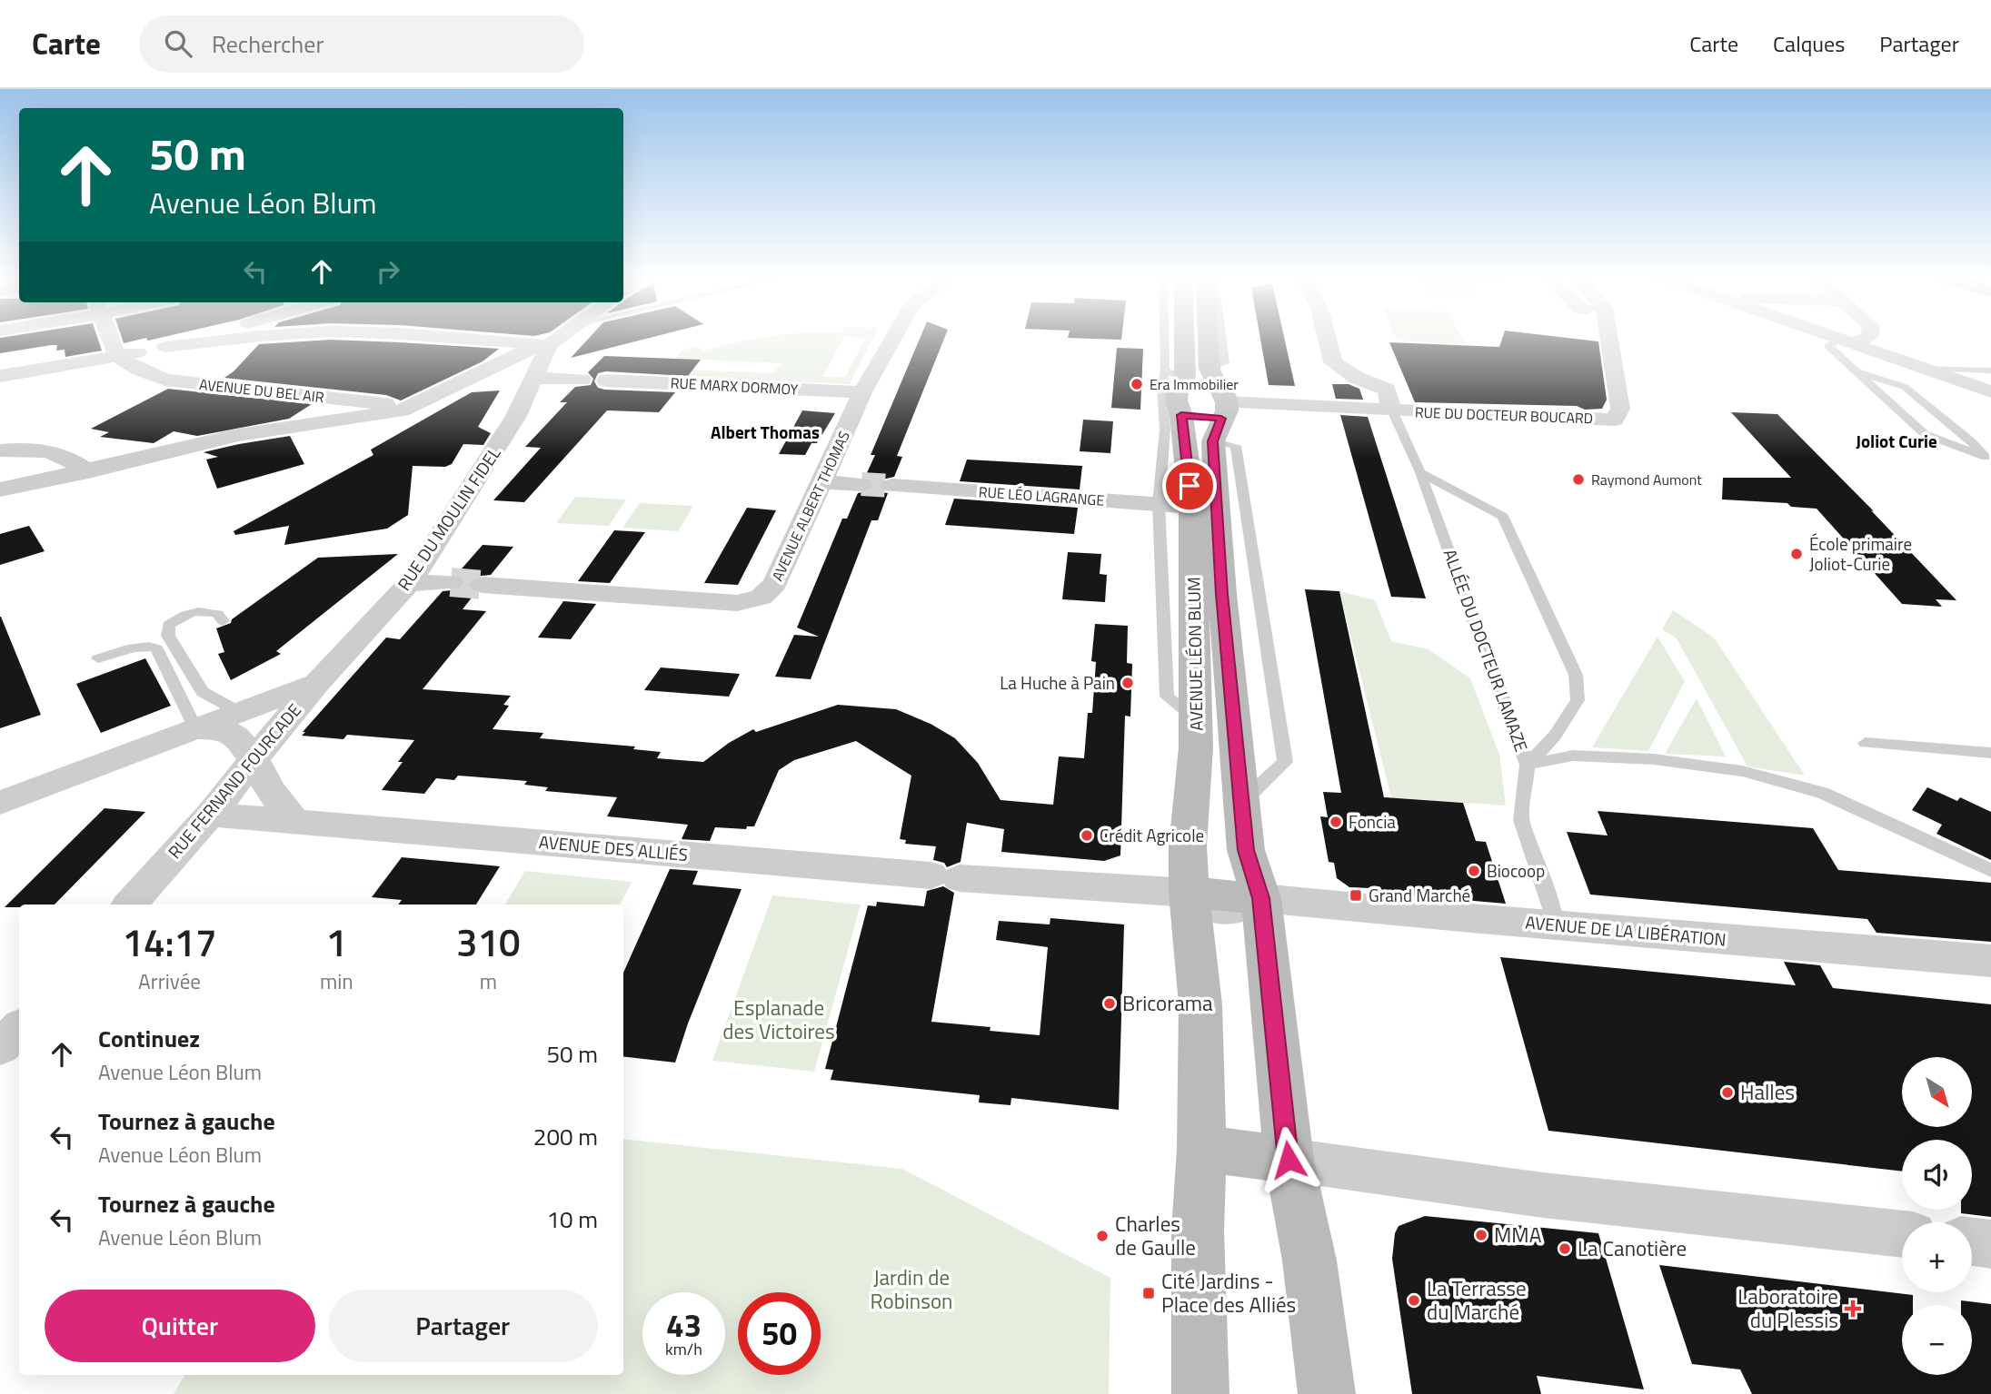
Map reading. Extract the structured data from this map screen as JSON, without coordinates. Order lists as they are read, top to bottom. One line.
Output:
{"streets":{"main road":["AVENUE LÉON BLUM"],"street":["RUE MARX DORMOY","AVENUE DU BEL AIR","RUE DU DOCTEUR BOUCARD","RUE LÉO LAGRANGE","AVENUE ALBERT THOMAS","RUE DU MOULIN FIDEL","RUE FERNAND FOURCADE","AVENUE DES ALLIÉS","AVENUE DE LA LIBÉRATION"],"lane":["ALLÉE DU DOCTEUR LAMAZE"]},"crossings":[["RUE MARX DORMOY","AVENUE ALBERT THOMAS"],["RUE DU DOCTEUR BOUCARD","ALLÉE DU DOCTEUR LAMAZE"],["RUE LÉO LAGRANGE","AVENUE LÉON BLUM"],["RUE DU MOULIN FIDEL","RUE FERNAND FOURCADE"],["AVENUE LÉON BLUM","AVENUE DES ALLIÉS"],["AVENUE LÉON BLUM","AVENUE DE LA LIBÉRATION"],["RUE FERNAND FOURCADE","AVENUE DES ALLIÉS"]],"districts":["Albert Thomas","Joliot Curie"],"parks":["Esplanade des Victoires","Jardin de Robinson"],"places":{"other":["Era Immobilier","Raymond Aumont","École primaire Joliot-Curie","La Huche à Pain","Foncia","Crédit Agricole","Biocoop","Bricorama","Halles","MMA","Charles de Gaulle","La Canotière","La Terrasse du Marché"],"transit":["Grand Marché","Cité Jardins - Place des Alliés"],"health":["Laboratoire du Plessis"]},"north":"bottom right","page":{"header":"Carte","search":"Rechercher","nav":["Carte","Calques","Partager"],"turn":["50 m","Avenue Léon Blum"],"eta":["14:17","Arrivée","1","min","310","m"],"list":[{"name":"Continuez","note":"Avenue Léon Blum","value":"50 m"},{"name":"Tournez à gauche","note":"Avenue Léon Blum","value":"200 m"},{"name":"Tournez à gauche","note":"Avenue Léon Blum","value":"10 m"}],"map_buttons":["+","−"],"buttons":["Quitter","Partager"],"speed":"43 km/h","limit":"50"}}
